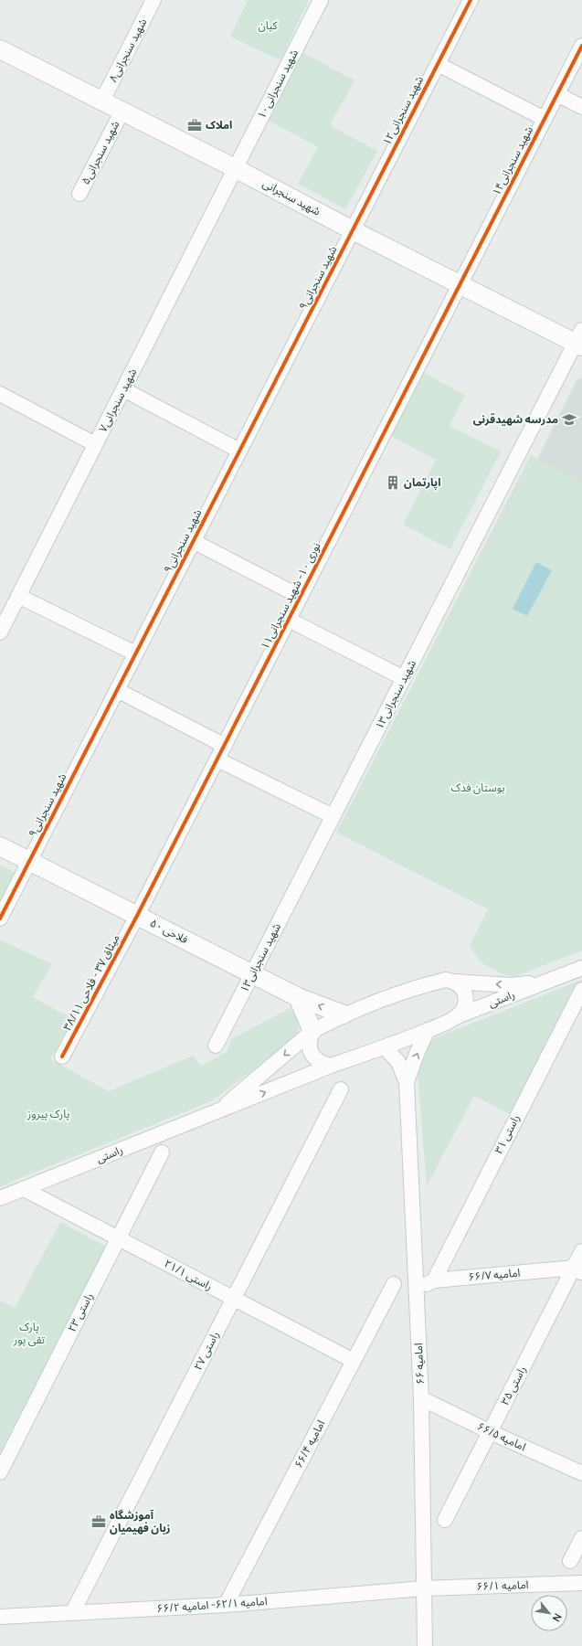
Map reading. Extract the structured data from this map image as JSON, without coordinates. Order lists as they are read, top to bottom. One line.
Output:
{"streets":{"street":["شهید سنجرانی۸","شهید سنجرانی۱۰","شهید سنجرانی۱۲","شهید سنجرانی۵","شهید سنجرانی۱۴","شهید سنجرانی","شهید سنجرانی۹","شهید سنجرانی۷","نوری ۱۰- شهید سنجرانی۱۱","شهید سنجرانی۱۳","فلاحی ۵۰","میثاق ۳۷ - فلاحی ۳۸/۱۱","راستی","راستی ۳۱","راستی ۲۱/۱","امامیه ۶۶/۷","راستی ۲۳","راستی ۲۷","امامیه ۶۶","راستی ۳۵","امامیه ۶۶/۵","امامیه ۶۶/۴","امامیه ۶۶/۱","امامیه ۶۲/۱- امامیه ۶۶/۲"]},"crossings":[["شهید سنجرانی۸","شهید سنجرانی"],["شهید سنجرانی۱۰","شهید سنجرانی"],["شهید سنجرانی۱۰","شهید سنجرانی۷"],["شهید سنجرانی۱۲","شهید سنجرانی"],["شهید سنجرانی۱۲","شهید سنجرانی۹"],["شهید سنجرانی۵","شهید سنجرانی"],["شهید سنجرانی۱۴","شهید سنجرانی"],["شهید سنجرانی۱۴","نوری ۱۰- شهید سنجرانی۱۱"],["شهید سنجرانی","شهید سنجرانی۹"],["شهید سنجرانی","شهید سنجرانی۷"],["شهید سنجرانی","نوری ۱۰- شهید سنجرانی۱۱"],["شهید سنجرانی","شهید سنجرانی۱۳"],["شهید سنجرانی۹","فلاحی ۵۰"],["نوری ۱۰- شهید سنجرانی۱۱","فلاحی ۵۰"],["نوری ۱۰- شهید سنجرانی۱۱","میثاق ۳۷ - فلاحی ۳۸/۱۱"],["شهید سنجرانی۱۳","فلاحی ۵۰"],["فلاحی ۵۰","میثاق ۳۷ - فلاحی ۳۸/۱۱"],["فلاحی ۵۰","راستی"],["راستی","راستی ۲۱/۱"],["راستی ۳۱","امامیه ۶۶/۷"],["راستی ۲۱/۱","راستی ۲۳"],["راستی ۲۱/۱","راستی ۲۷"],["راستی ۲۱/۱","امامیه ۶۶/۴"],["امامیه ۶۶/۷","امامیه ۶۶"],["امامیه ۶۶/۷","راستی ۳۵"],["راستی ۲۷","امامیه ۶۲/۱- امامیه ۶۶/۲"],["امامیه ۶۶","امامیه ۶۶/۵"],["امامیه ۶۶","امامیه ۶۶/۱"],["امامیه ۶۶","امامیه ۶۲/۱- امامیه ۶۶/۲"],["راستی ۳۵","امامیه ۶۶/۵"],["امامیه ۶۶/۴","امامیه ۶۲/۱- امامیه ۶۶/۲"],["امامیه ۶۶/۱","امامیه ۶۲/۱- امامیه ۶۶/۲"]],"parks":["کیان","بوستان فدک","پارک پیروز","پارک تقی پور"],"places":{"office":["املاک","آموزشگاه زبان فهیمیان"],"school or university":["مدرسه شهیدقرنی"],"building":["اپارتمان"]},"north":"bottom right"}
